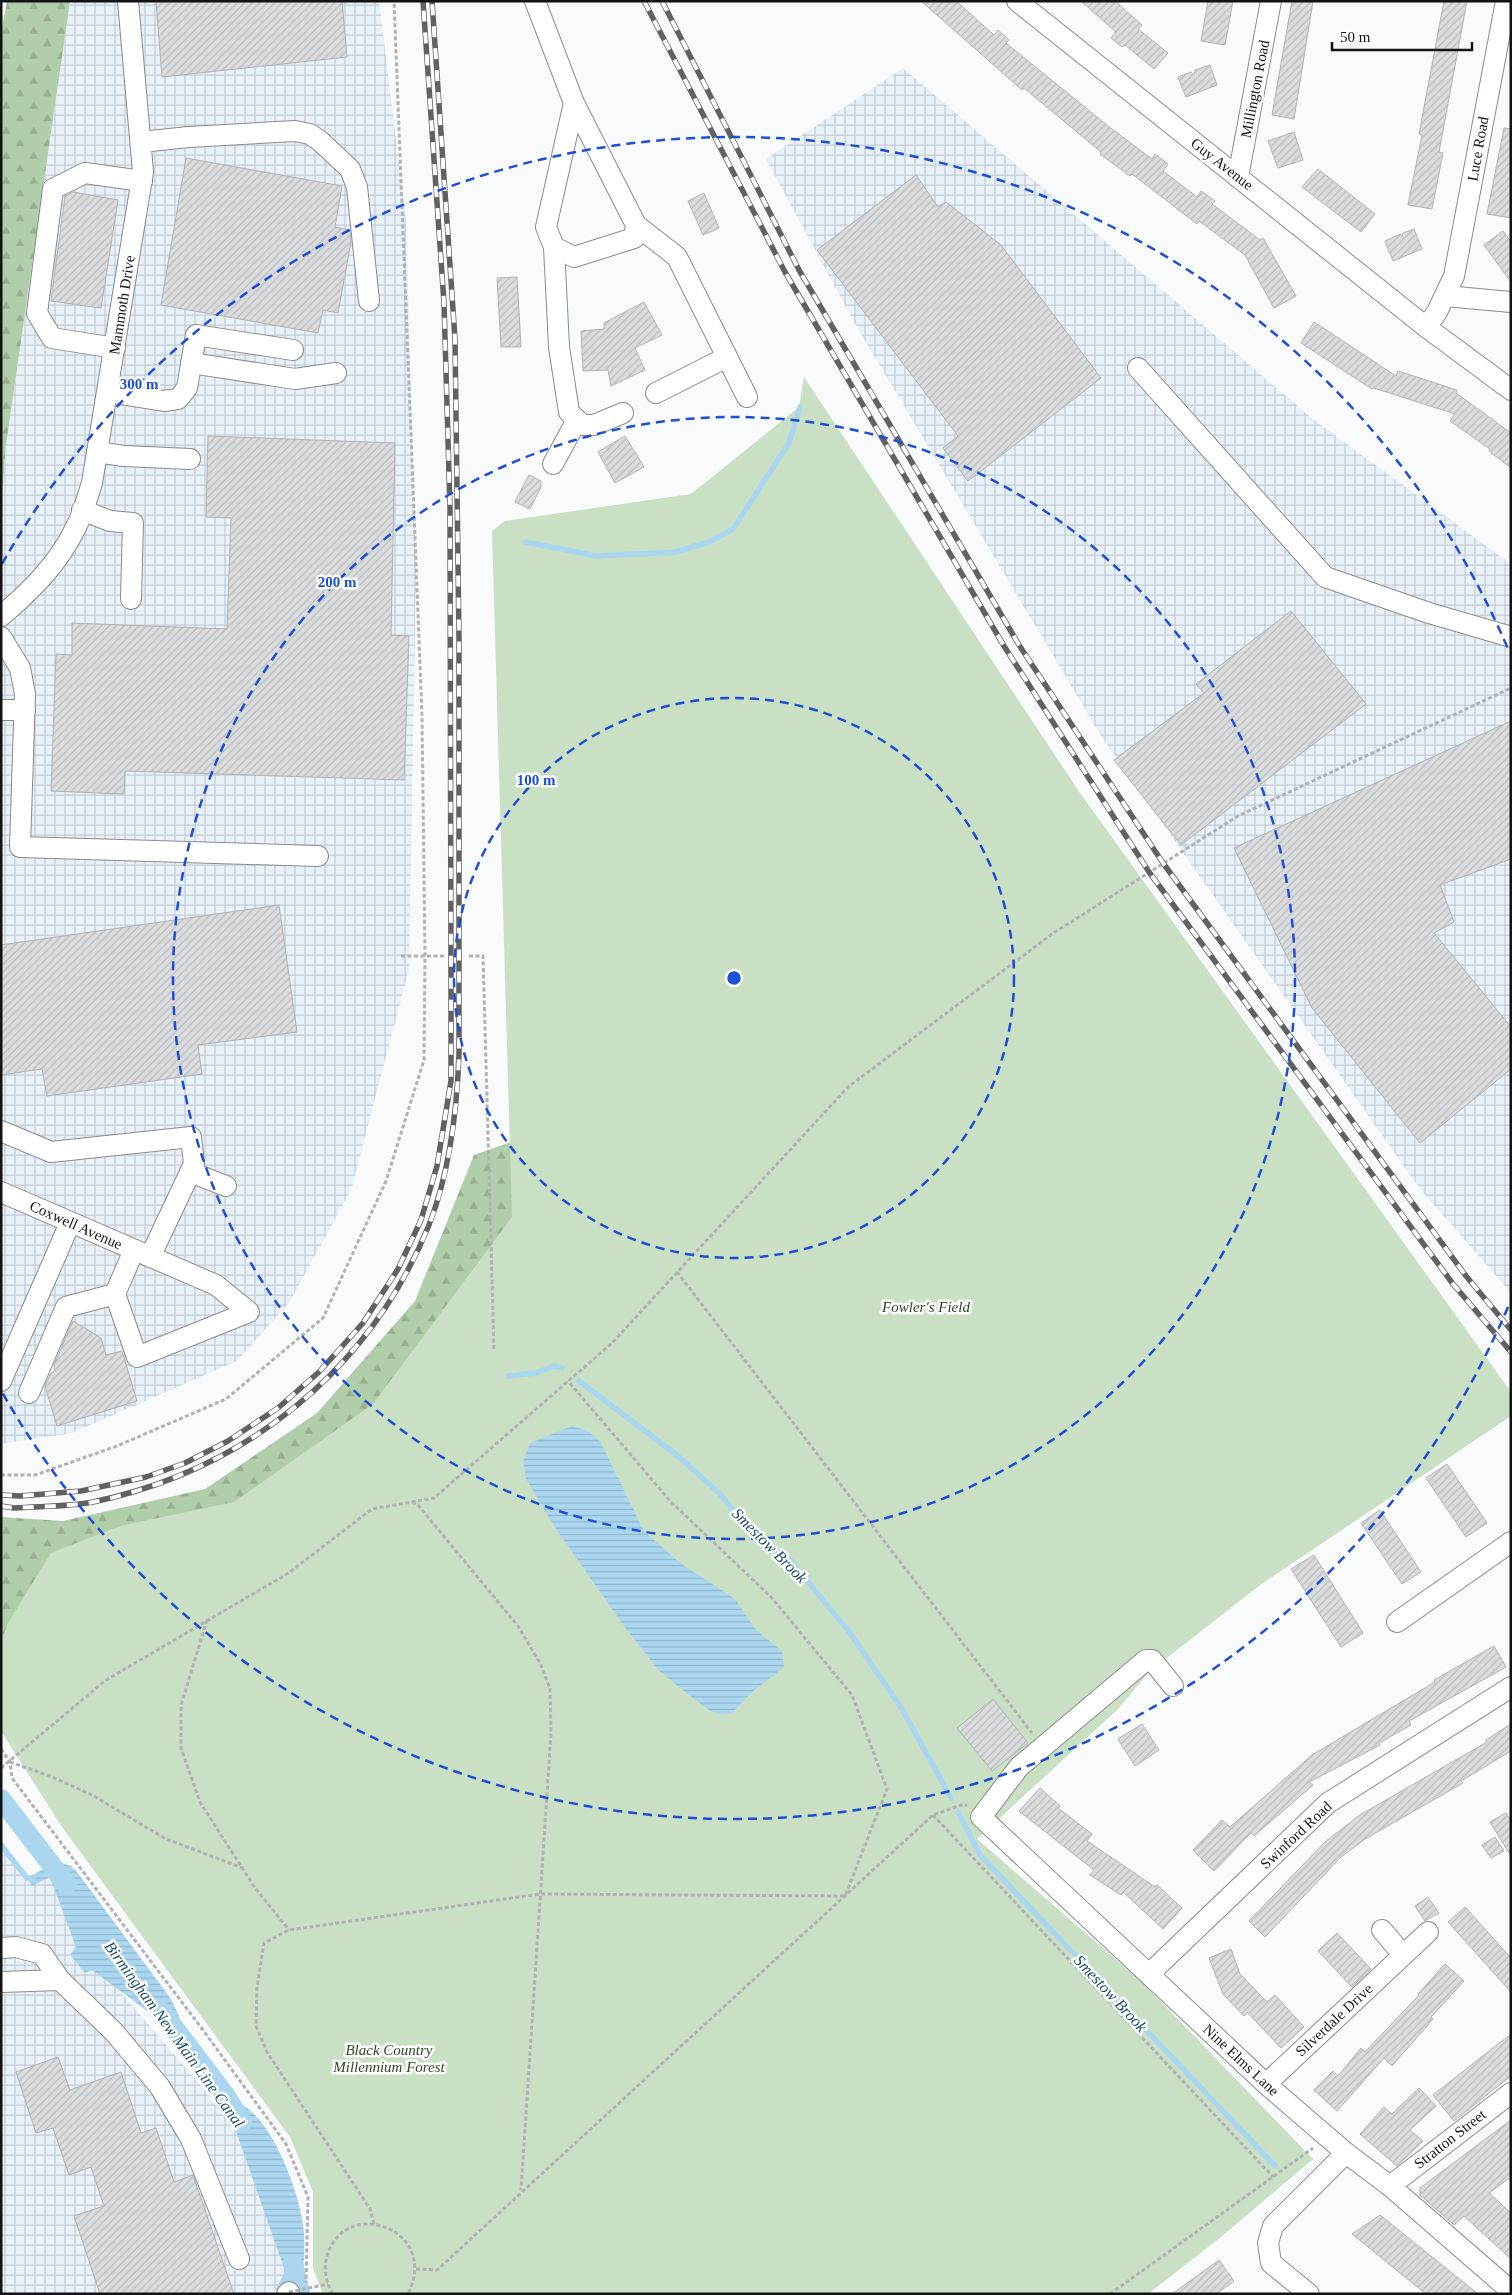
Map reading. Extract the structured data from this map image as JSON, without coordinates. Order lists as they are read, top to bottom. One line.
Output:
{"streets":{"street":["Millington Road","Luce Road","Guy Avenue","Mammoth Drive","Coxwell Avenue","Swinford Road","Silverdale Drive","Nine Elms Lane","Stratton Street"]},"crossings":[["Millington Road","Guy Avenue"],["Swinford Road","Nine Elms Lane"],["Silverdale Drive","Nine Elms Lane"],["Nine Elms Lane","Stratton Street"]],"water":["Smestow Brook","Birmingham New Main Line Canal"],"parks":["Fowler's Field","Black Country Millennium Forest"],"scale_bar":"50 m","rings":["300 m","200 m","100 m"]}
